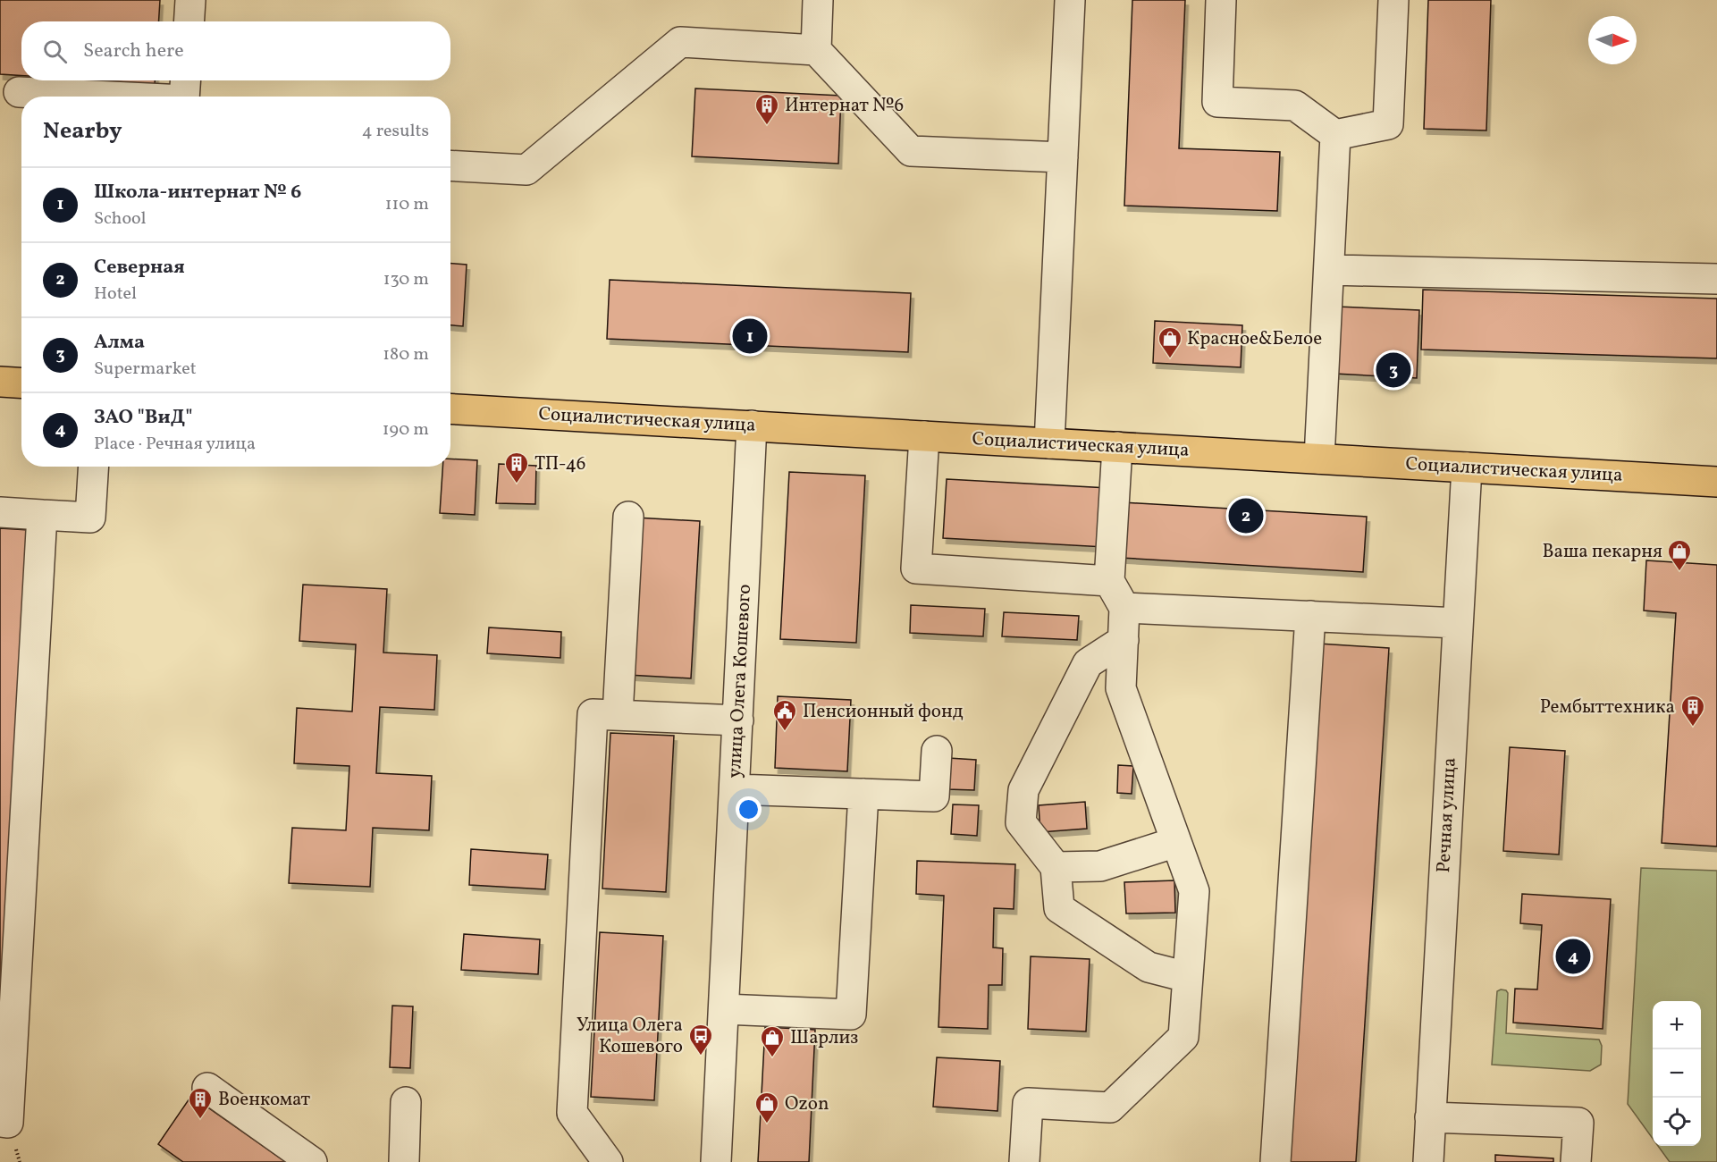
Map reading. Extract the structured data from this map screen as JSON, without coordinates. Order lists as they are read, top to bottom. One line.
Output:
{"streets":{"main road":["Социалистическая улица"],"street":["улица Олега Кошевого","Речная улица"]},"crossings":[["Социалистическая улица","улица Олега Кошевого"],["Социалистическая улица","Речная улица"]],"places":{"building":["Интернат №6","ТП-46","Рембыттехника","Военкомат"],"shop":["Красное&Белое","Ваша пекарня","Шарлиз","Ozon"],"public building":["Пенсионный фонд"],"bus stop":["Улица Олега Кошевого"]},"north":"right","page":{"search":"Search here","heading":["Nearby","4 results"],"list":[{"mark":"1","name":"Школа-интернат № 6","note":"School","value":"110 m"},{"mark":"2","name":"Северная","note":"Hotel","value":"130 m"},{"mark":"3","name":"Алма","note":"Supermarket","value":"180 m"},{"mark":"4","name":"ЗАО \"ВиД\"","note":"Place · Речная улица","value":"190 m"}],"pins":["1","3","2","4"],"map_buttons":["+","−"]}}
